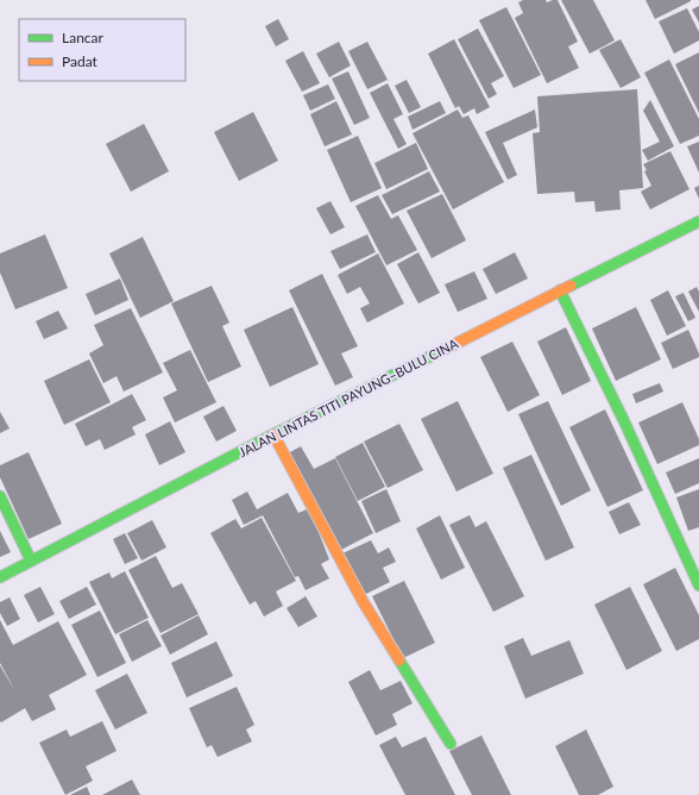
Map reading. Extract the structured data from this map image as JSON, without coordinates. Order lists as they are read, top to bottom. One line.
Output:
{"streets":{"main road":["JALAN LINTAS TITI PAYUNG–BULU CINA"]},"legend":["Lancar","Padat"]}
